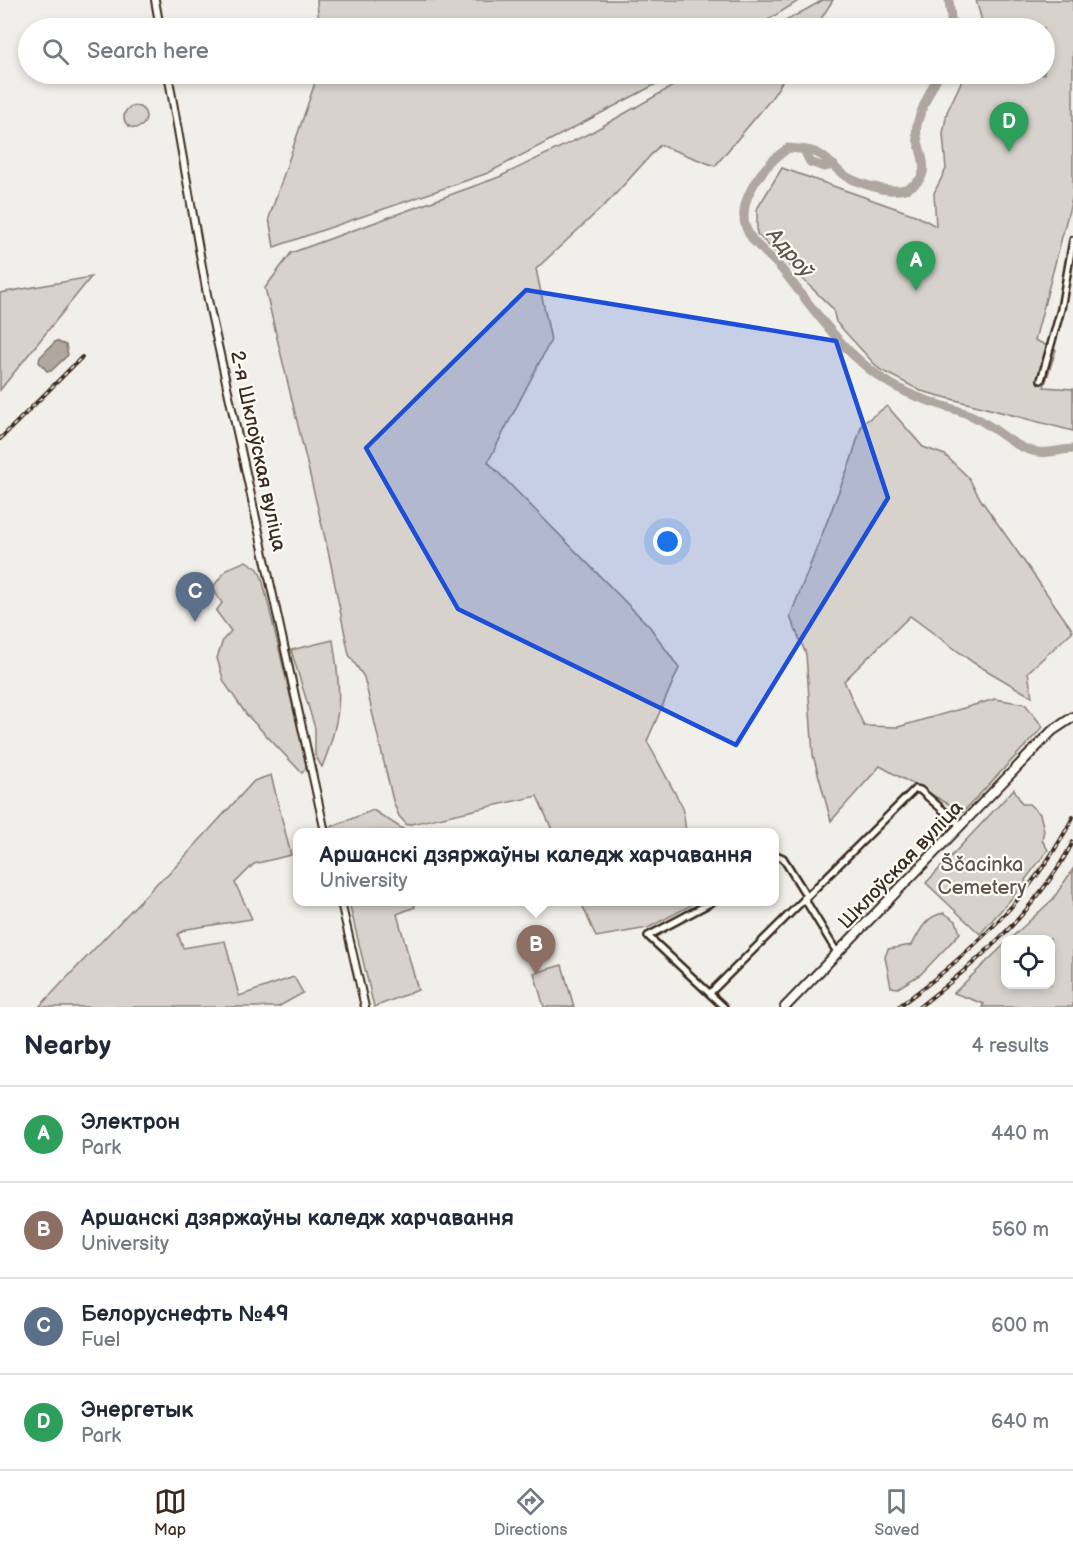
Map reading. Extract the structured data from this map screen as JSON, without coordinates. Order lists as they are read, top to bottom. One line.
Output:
{"streets":{"main road":["Шклоўская вуліца"],"street":["2-я Шклоўская вуліца"]},"water":["Адроў"],"parks":["Ščacinka Cemetery"],"page":{"search":"Search here","pins":["D","A","C","B"],"popup":["Аршанскі дзяржаўны каледж харчавання","University"],"heading":["Nearby","4 results"],"list":[{"mark":"A","name":"Электрон","note":"Park","value":"440 m"},{"mark":"B","name":"Аршанскі дзяржаўны каледж харчавання","note":"University","value":"560 m"},{"mark":"C","name":"Белоруснефть №49","note":"Fuel","value":"600 m"},{"mark":"D","name":"Энергетык","note":"Park","value":"640 m"}],"nav":["Map","Directions","Saved"]}}
